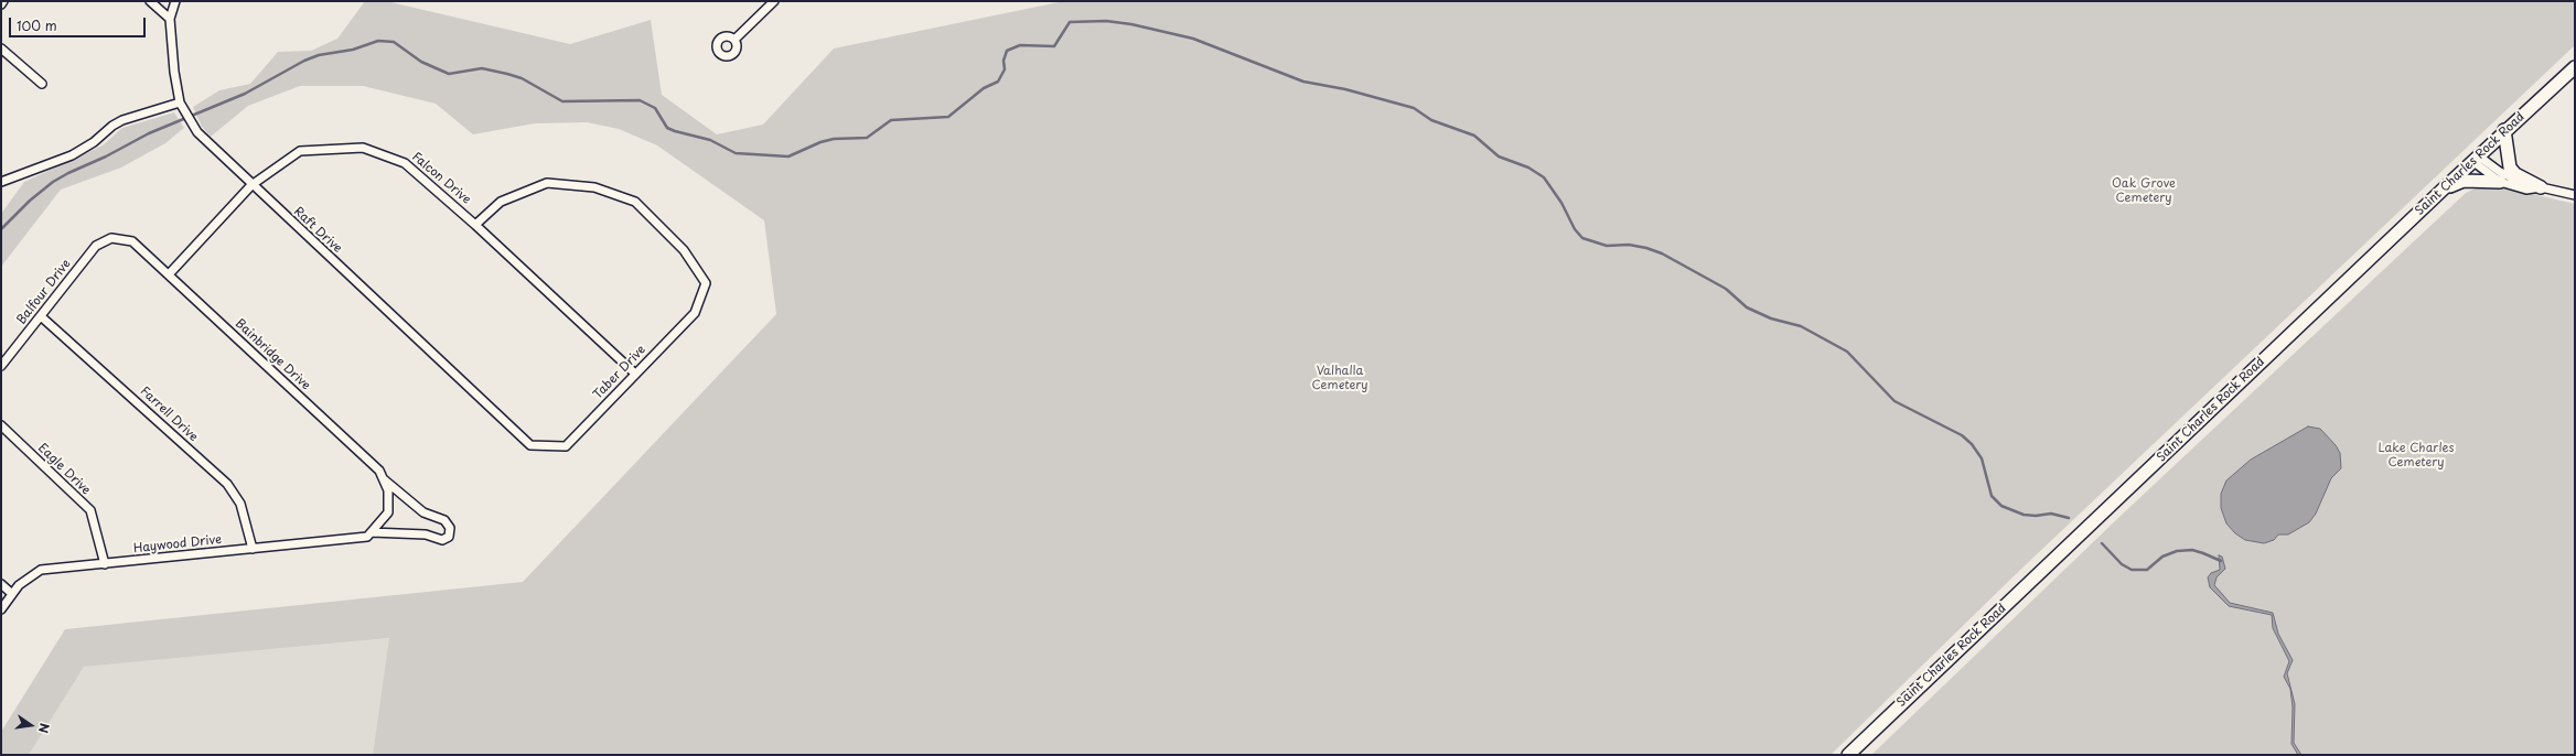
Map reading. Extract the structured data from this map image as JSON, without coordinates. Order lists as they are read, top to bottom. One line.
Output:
{"streets":{"main road":["Saint Charles Rock Road"],"street":["Falcon Drive","Raft Drive","Balfour Drive","Bainbridge Drive","Taber Drive","Farrell Drive","Eagle Drive","Haywood Drive"]},"crossings":[["Falcon Drive","Raft Drive"],["Falcon Drive","Bainbridge Drive"],["Falcon Drive","Taber Drive"],["Raft Drive","Taber Drive"],["Balfour Drive","Bainbridge Drive"],["Balfour Drive","Farrell Drive"],["Bainbridge Drive","Haywood Drive"],["Farrell Drive","Haywood Drive"],["Eagle Drive","Haywood Drive"]],"parks":["Oak Grove Cemetery","Valhalla Cemetery","Lake Charles Cemetery"],"scale_bar":"100 m","north":"right"}
